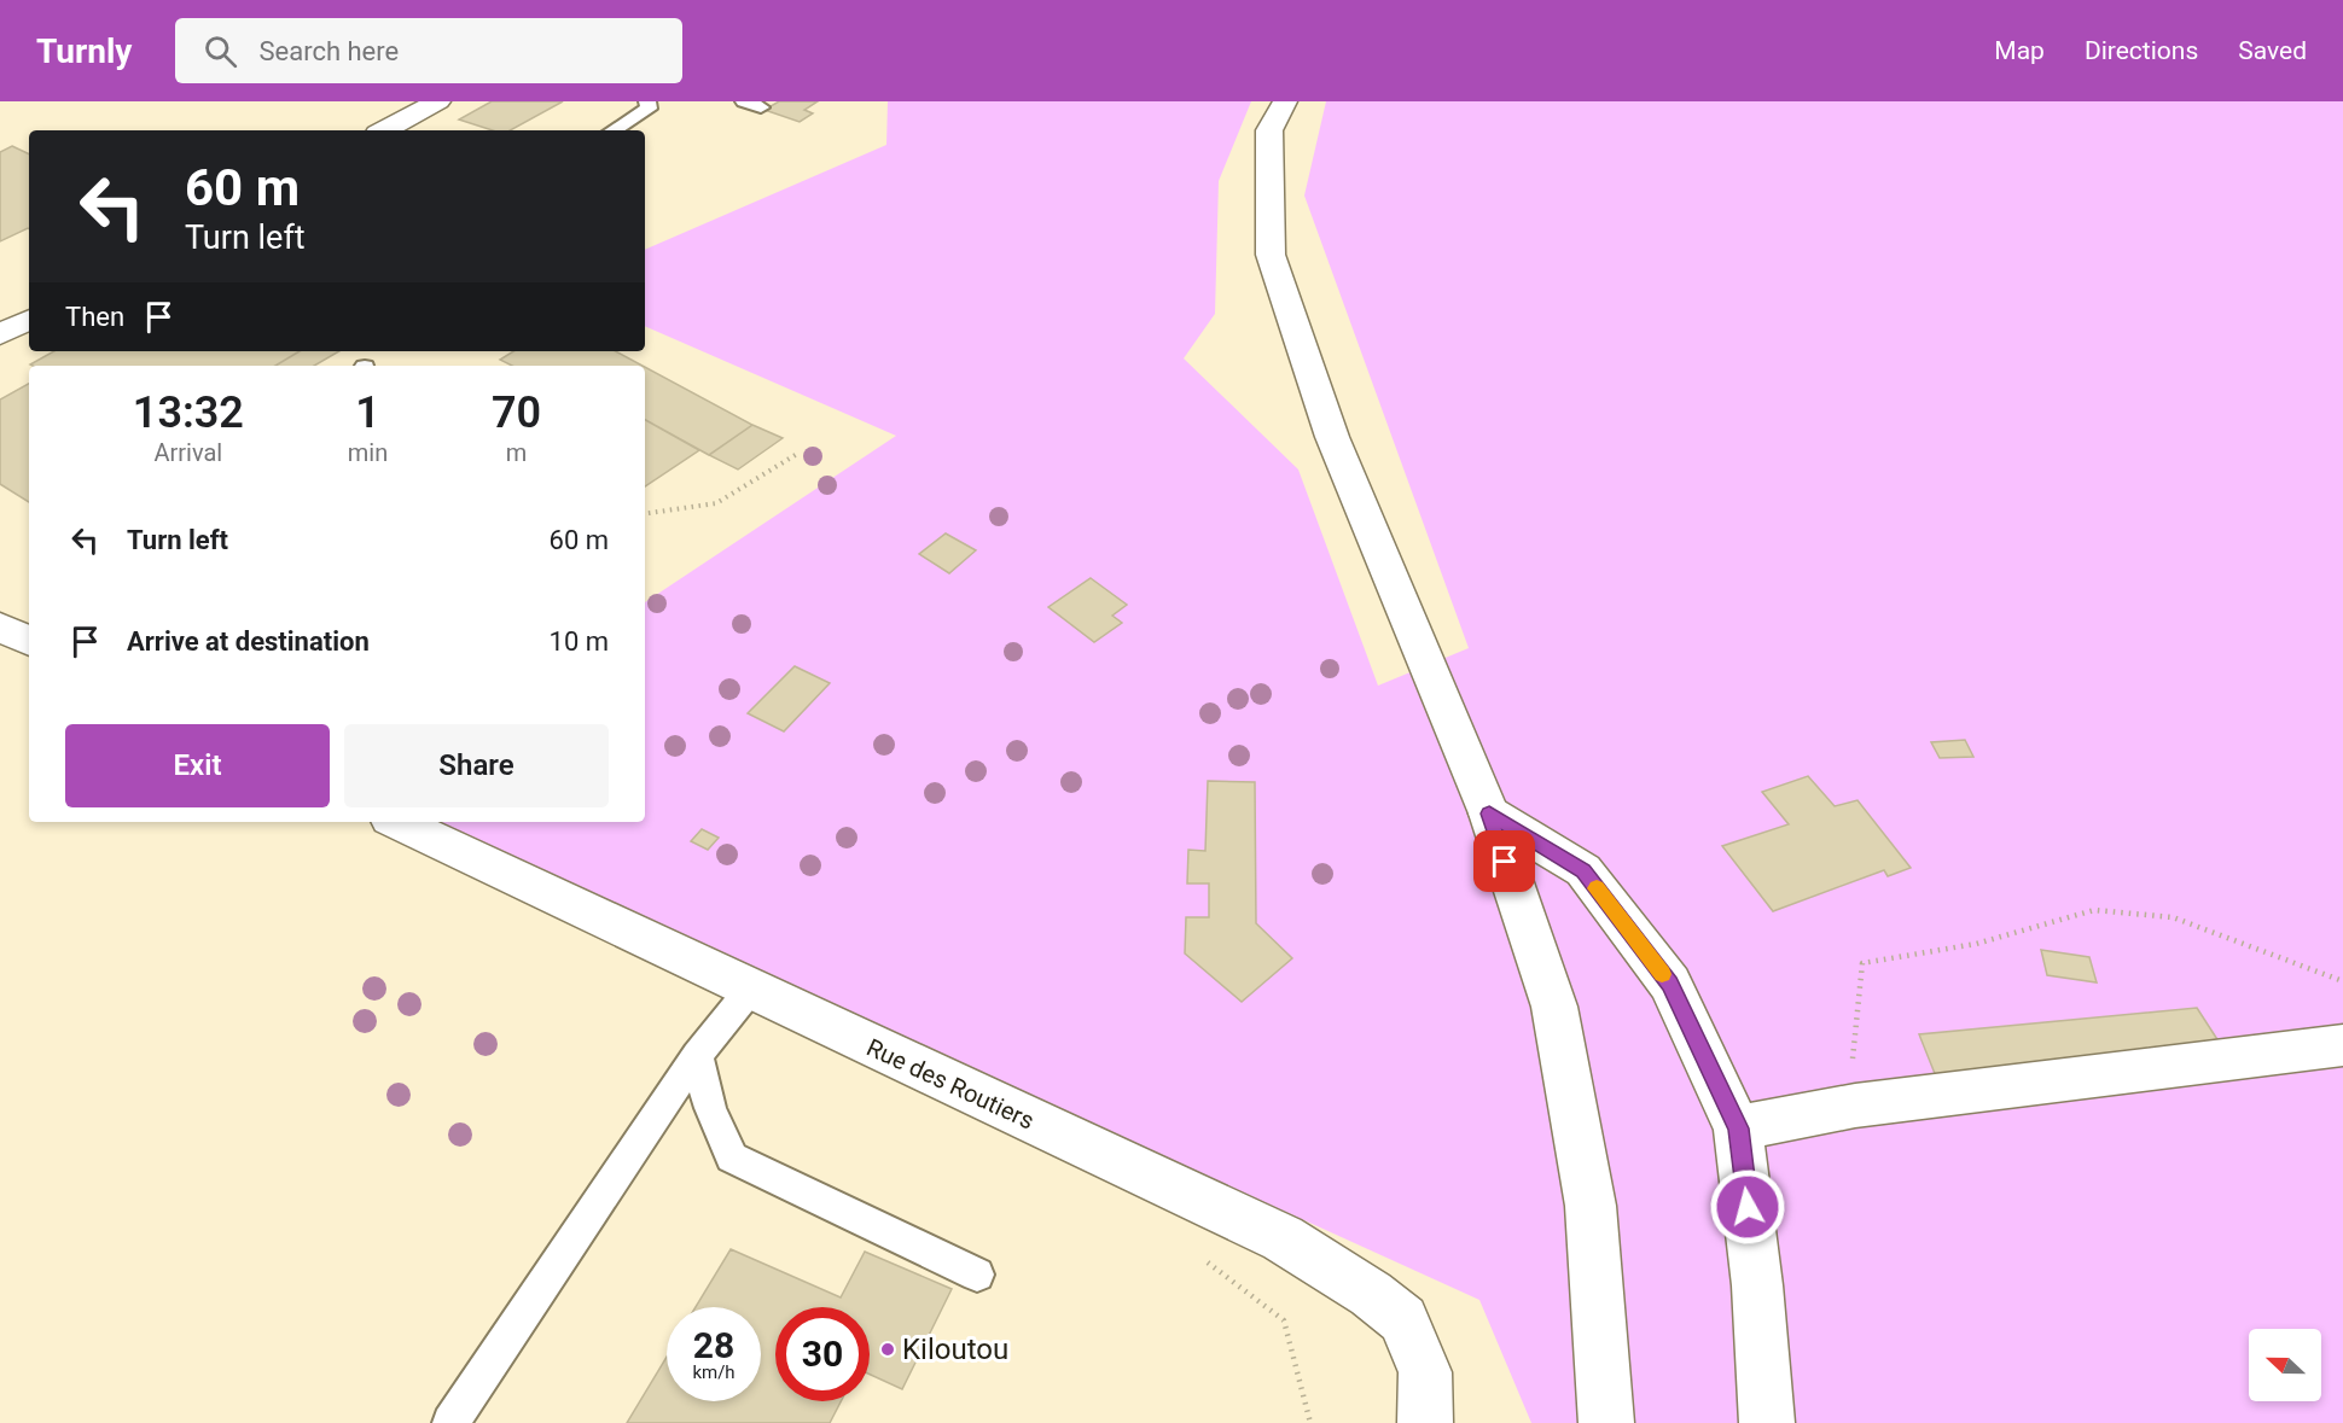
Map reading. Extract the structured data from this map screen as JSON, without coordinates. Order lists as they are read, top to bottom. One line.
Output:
{"streets":{"street":["Rue des Routiers"]},"places":["Kiloutou"],"north":"left","page":{"header":"Turnly","search":"Search here","nav":["Map","Directions","Saved"],"turn":["60 m","Turn left"],"then":"Then","eta":["13:32","Arrival","1","min","70","m"],"list":[{"name":"Turn left","value":"60 m"},{"name":"Arrive at destination","value":"10 m"}],"buttons":["Exit","Share"],"speed":"28 km/h","limit":"30"}}
